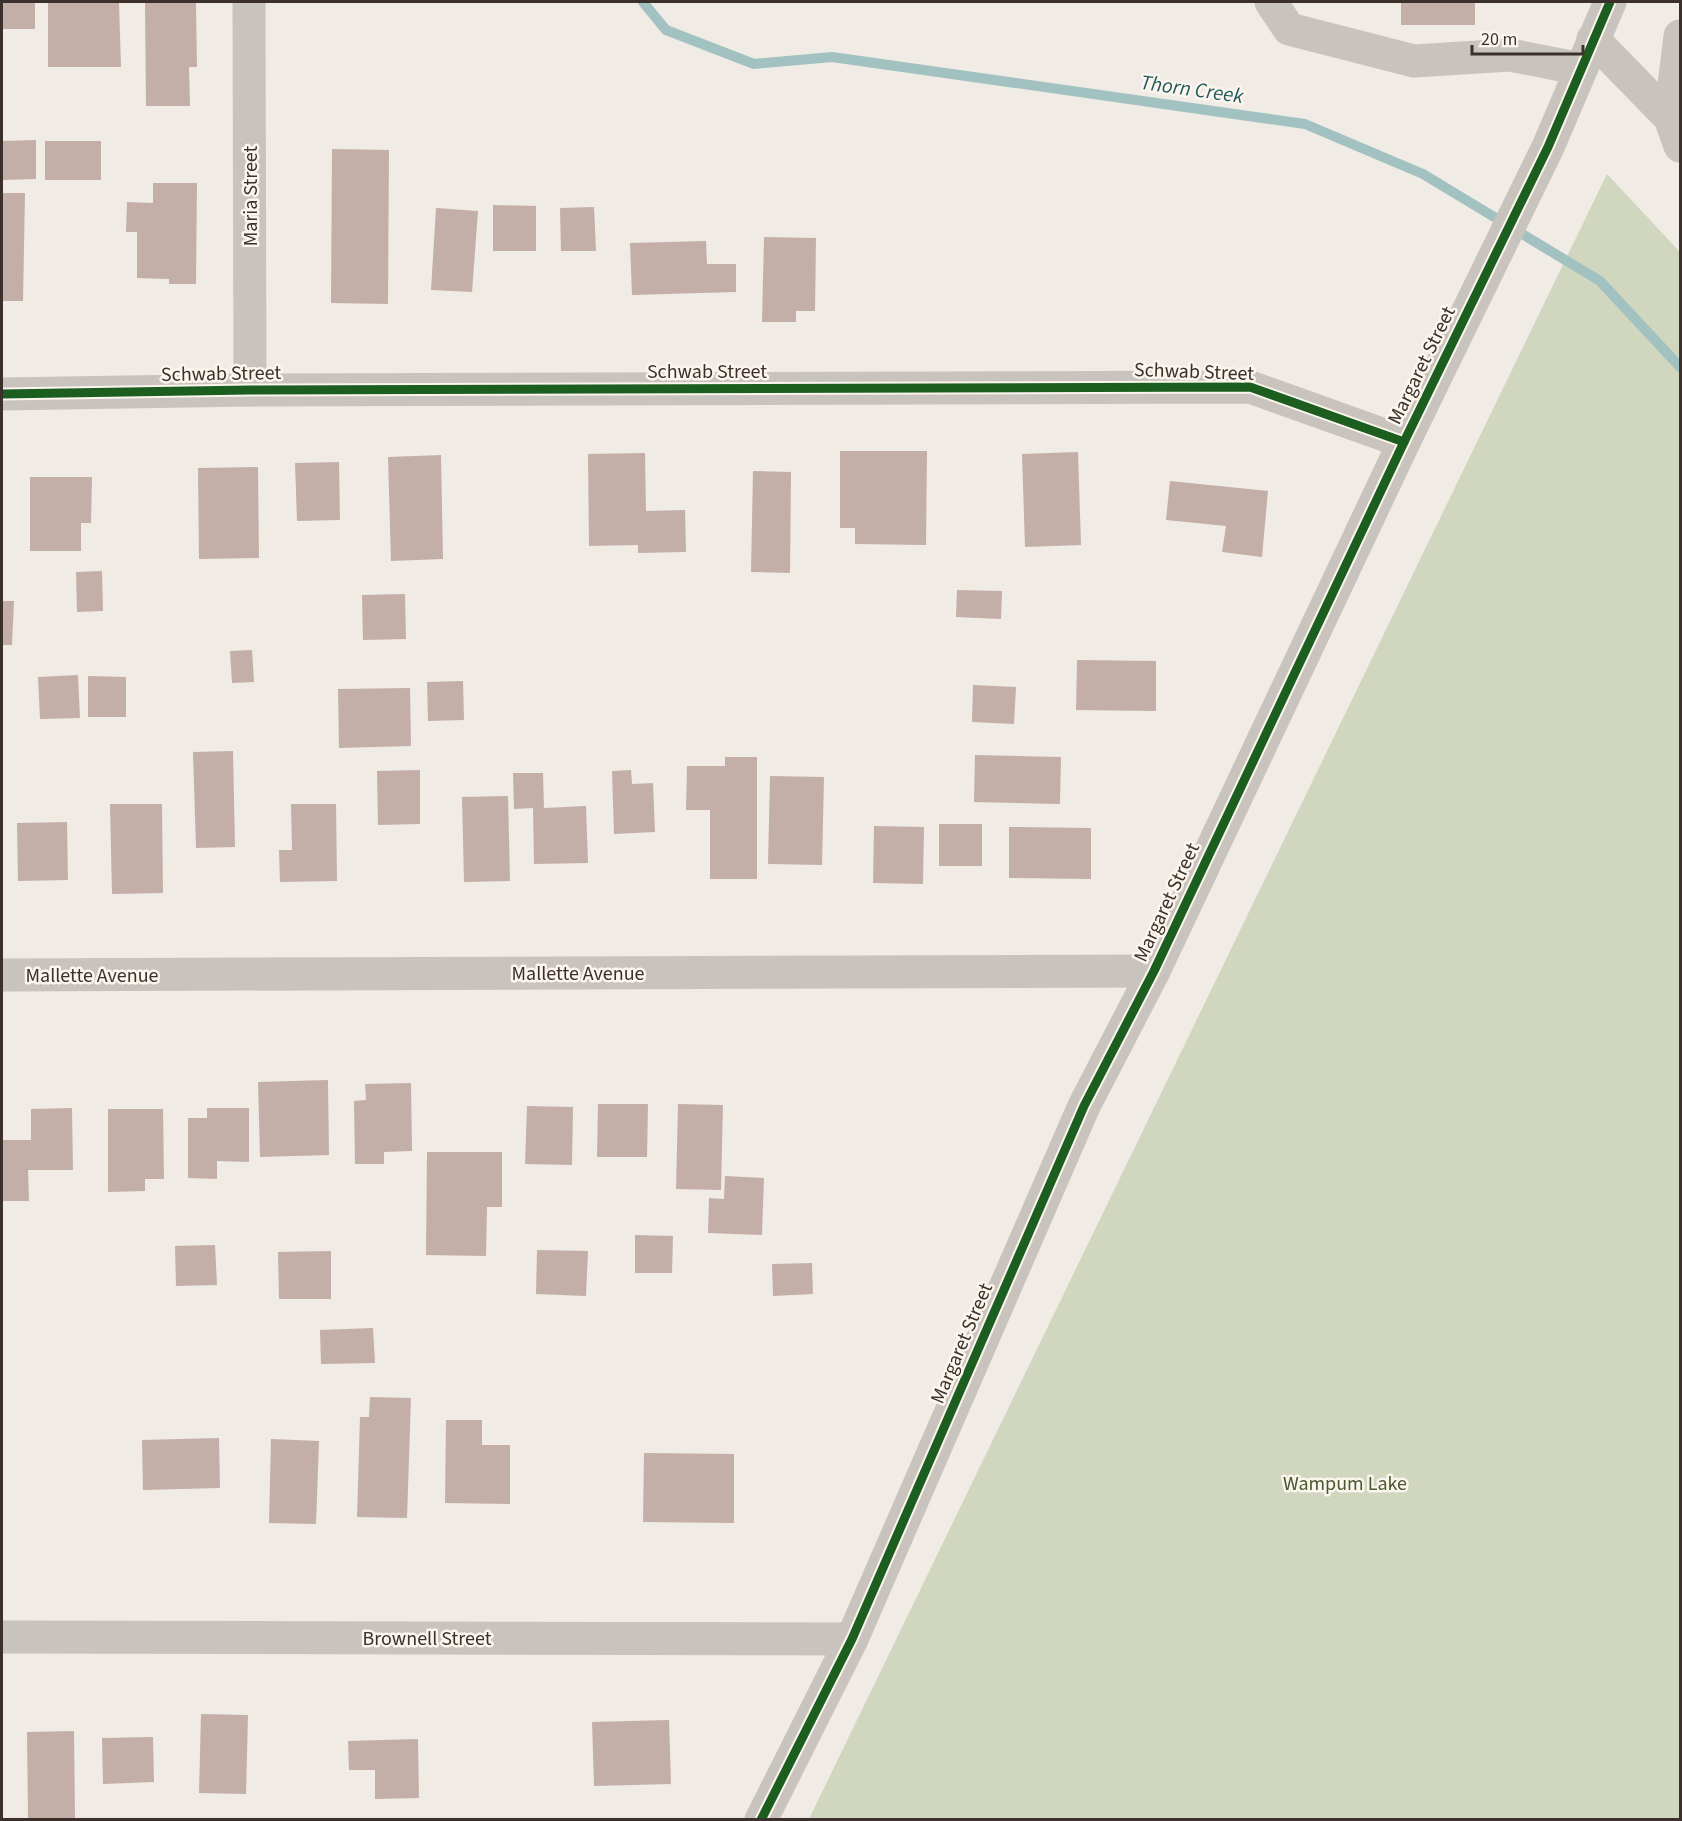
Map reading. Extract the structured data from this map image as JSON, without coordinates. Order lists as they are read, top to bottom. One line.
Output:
{"streets":{"street":["Maria Street","Margaret Street","Schwab Street","Mallette Avenue","Brownell Street"]},"crossings":[["Maria Street","Schwab Street"],["Margaret Street","Schwab Street"],["Margaret Street","Mallette Avenue"],["Margaret Street","Brownell Street"]],"water":["Thorn Creek"],"parks":["Wampum Lake"],"scale_bar":"20 m"}
